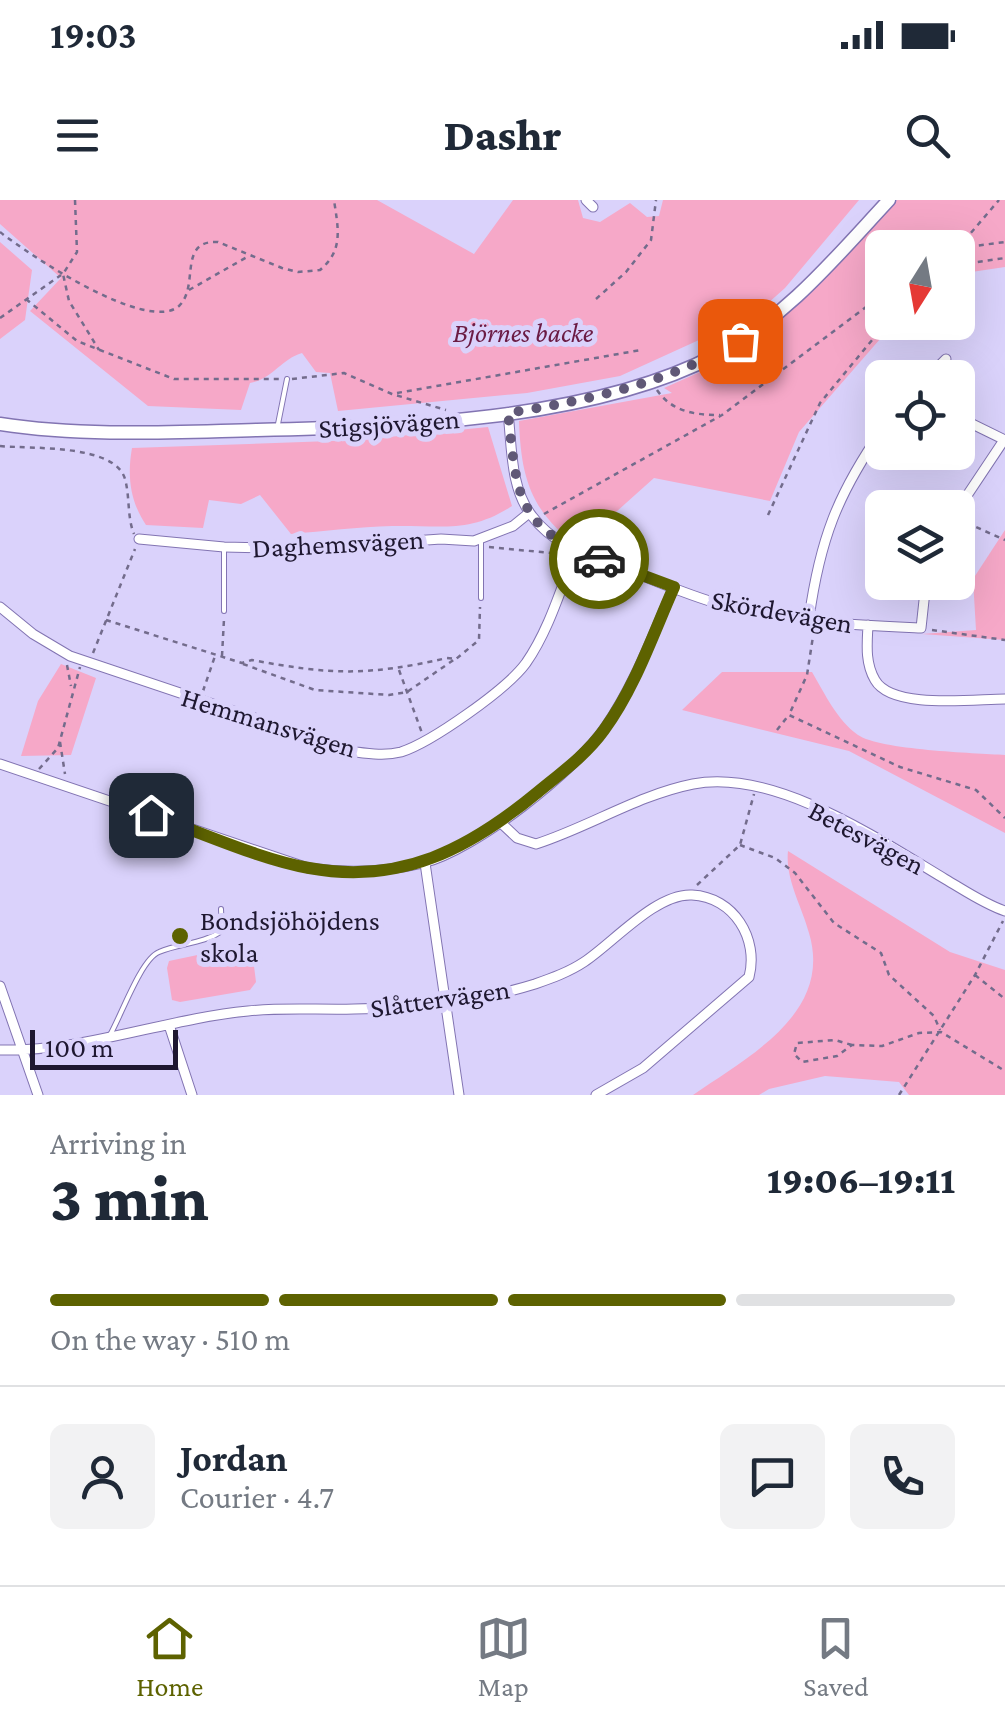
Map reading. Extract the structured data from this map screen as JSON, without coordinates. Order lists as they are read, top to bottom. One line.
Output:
{"streets":{"main road":["Stigsjövägen"],"street":["Daghemsvägen","Skördevägen","Hemmansvägen","Betesvägen","Slåttervägen"]},"crossings":[["Daghemsvägen","Skördevägen"],["Skördevägen","Hemmansvägen"]],"parks":["Björnes backe"],"places":["Bondsjöhöjdens skola"],"scale_bar":"100 m","north":"bottom","page":{"status":"19:03","header":"Dashr","scale":"100 m","heading":["3 min","Arriving in","19:06–19:11"],"panel":["Jordan","Courier · 4.7"],"bar":"On the way · 510 m","tabs":["Home","Map","Saved"]}}
